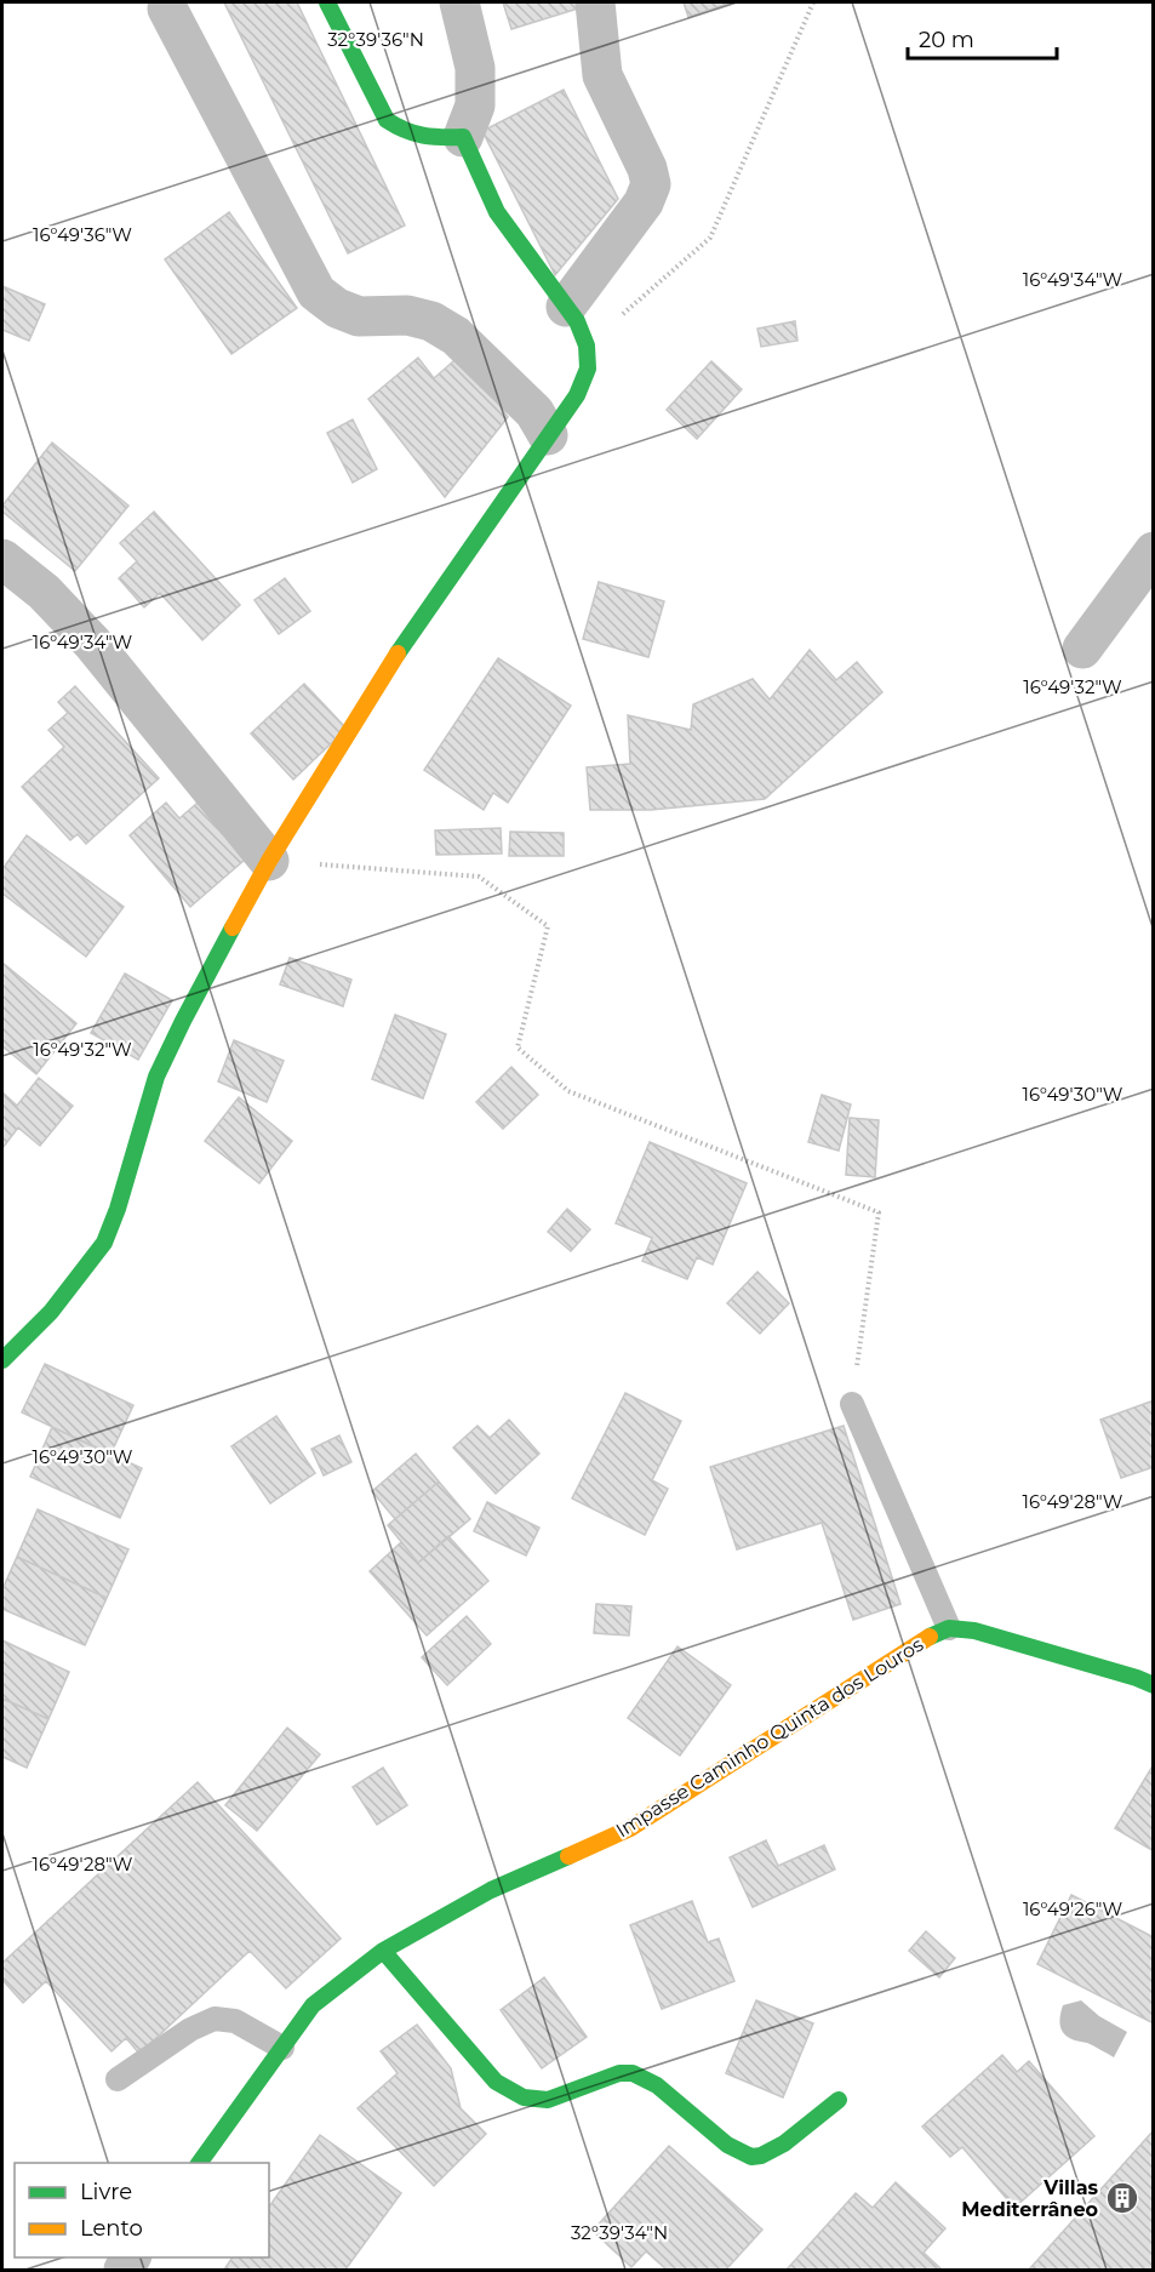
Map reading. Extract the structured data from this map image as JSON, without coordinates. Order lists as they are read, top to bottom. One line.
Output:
{"streets":{"street":["Impasse Caminho Quinta dos Louros"]},"places":{"building":["Villas Mediterrâneo"]},"legend":["Livre","Lento"],"scale_bar":"20 m","coordinates":["32°39'36\"N","16°49'36\"W","16°49'34\"W","16°49'32\"W","16°49'30\"W","16°49'28\"W","16°49'26\"W","32°39'34\"N"]}
